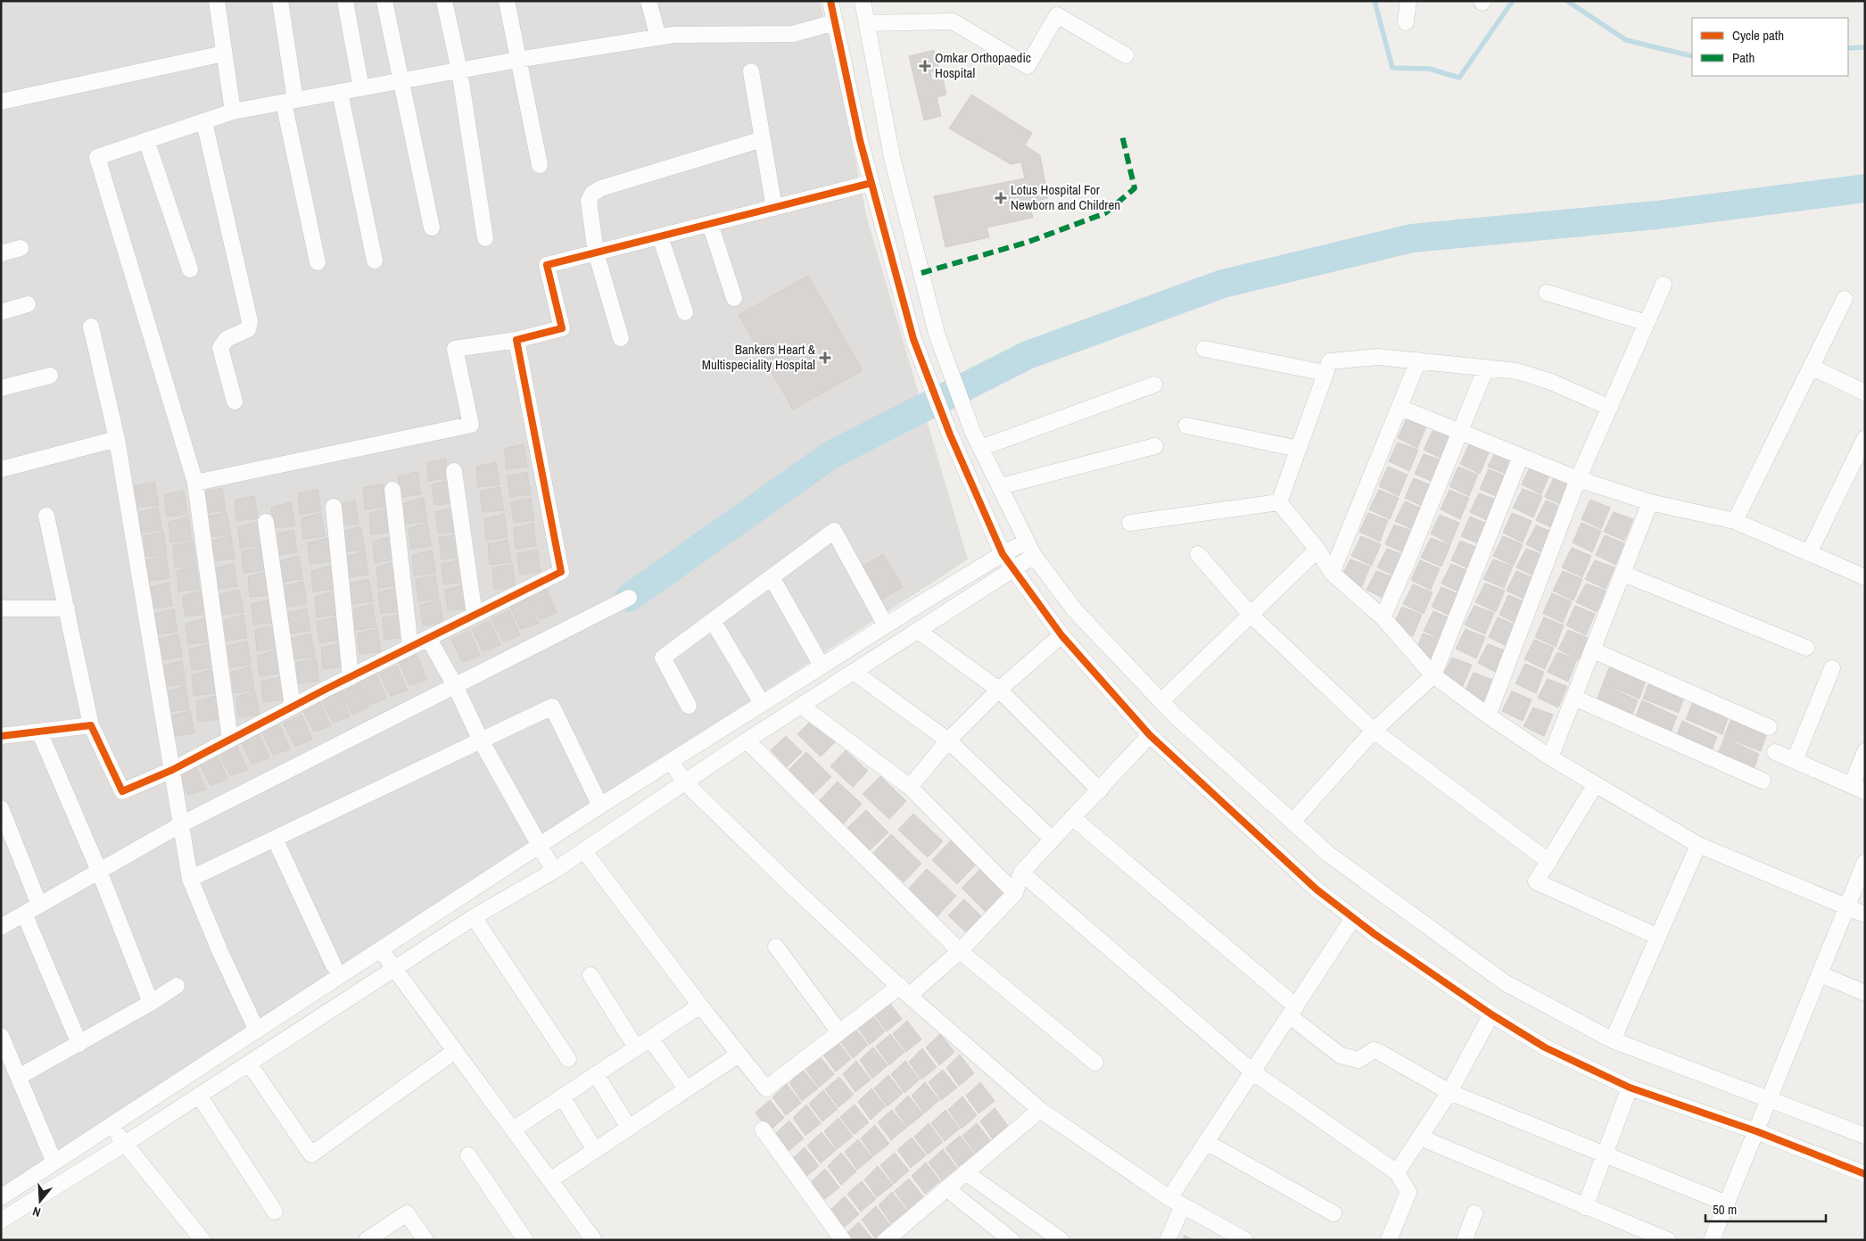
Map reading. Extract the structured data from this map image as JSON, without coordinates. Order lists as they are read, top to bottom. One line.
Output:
{"places":{"health":["Omkar Orthopaedic Hospital","Lotus Hospital For Newborn and Children","Bankers Heart & Multispeciality Hospital"]},"legend":["Cycle path","Path"],"scale_bar":"50 m","north":"bottom"}
